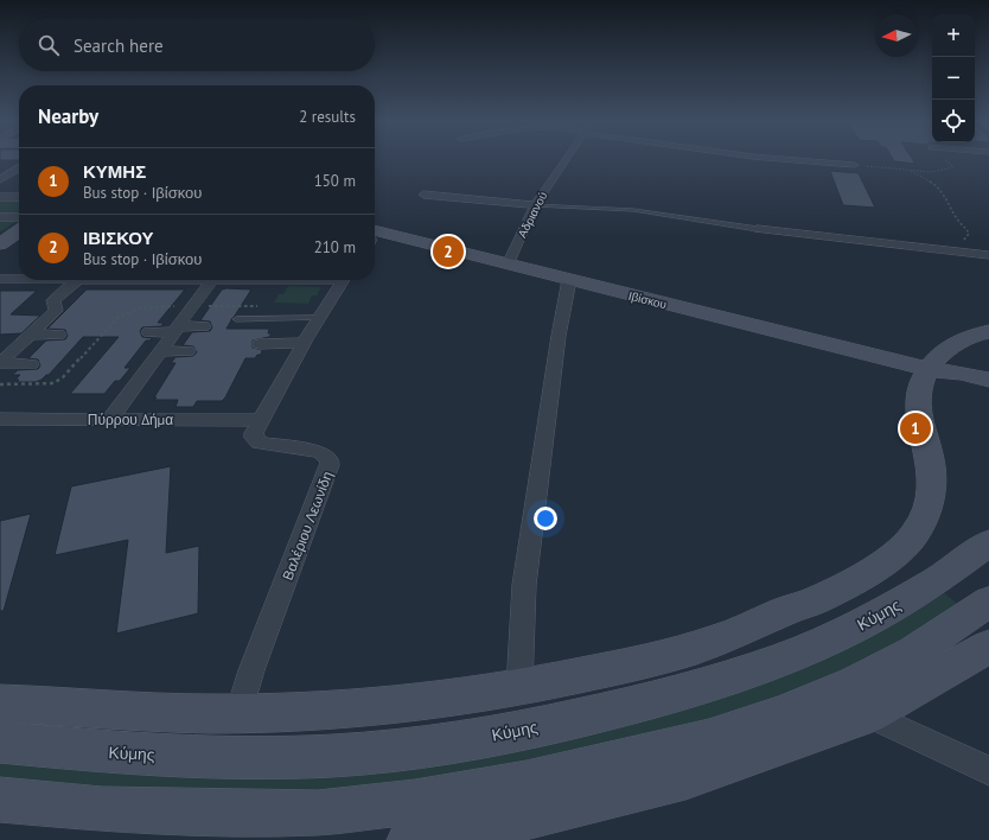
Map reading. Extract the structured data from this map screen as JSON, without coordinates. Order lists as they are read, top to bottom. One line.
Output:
{"streets":{"street":["Αδριανού","Ιβίσκου","Πύρρου Δήμα","Βαλέριου Λεωνίδη","Κύμης"]},"crossings":[["Αδριανού","Ιβίσκου"],["Πύρρου Δήμα","Βαλέριου Λεωνίδη"]],"north":"left","page":{"map_buttons":["+","−"],"search":"Search here","heading":["Nearby","2 results"],"list":[{"mark":"1","name":"ΚΥΜΗΣ","note":"Bus stop · Ιβίσκου","value":"150 m"},{"mark":"2","name":"ΙΒΙΣΚΟΥ","note":"Bus stop · Ιβίσκου","value":"210 m"}],"pins":["2","1"]}}
